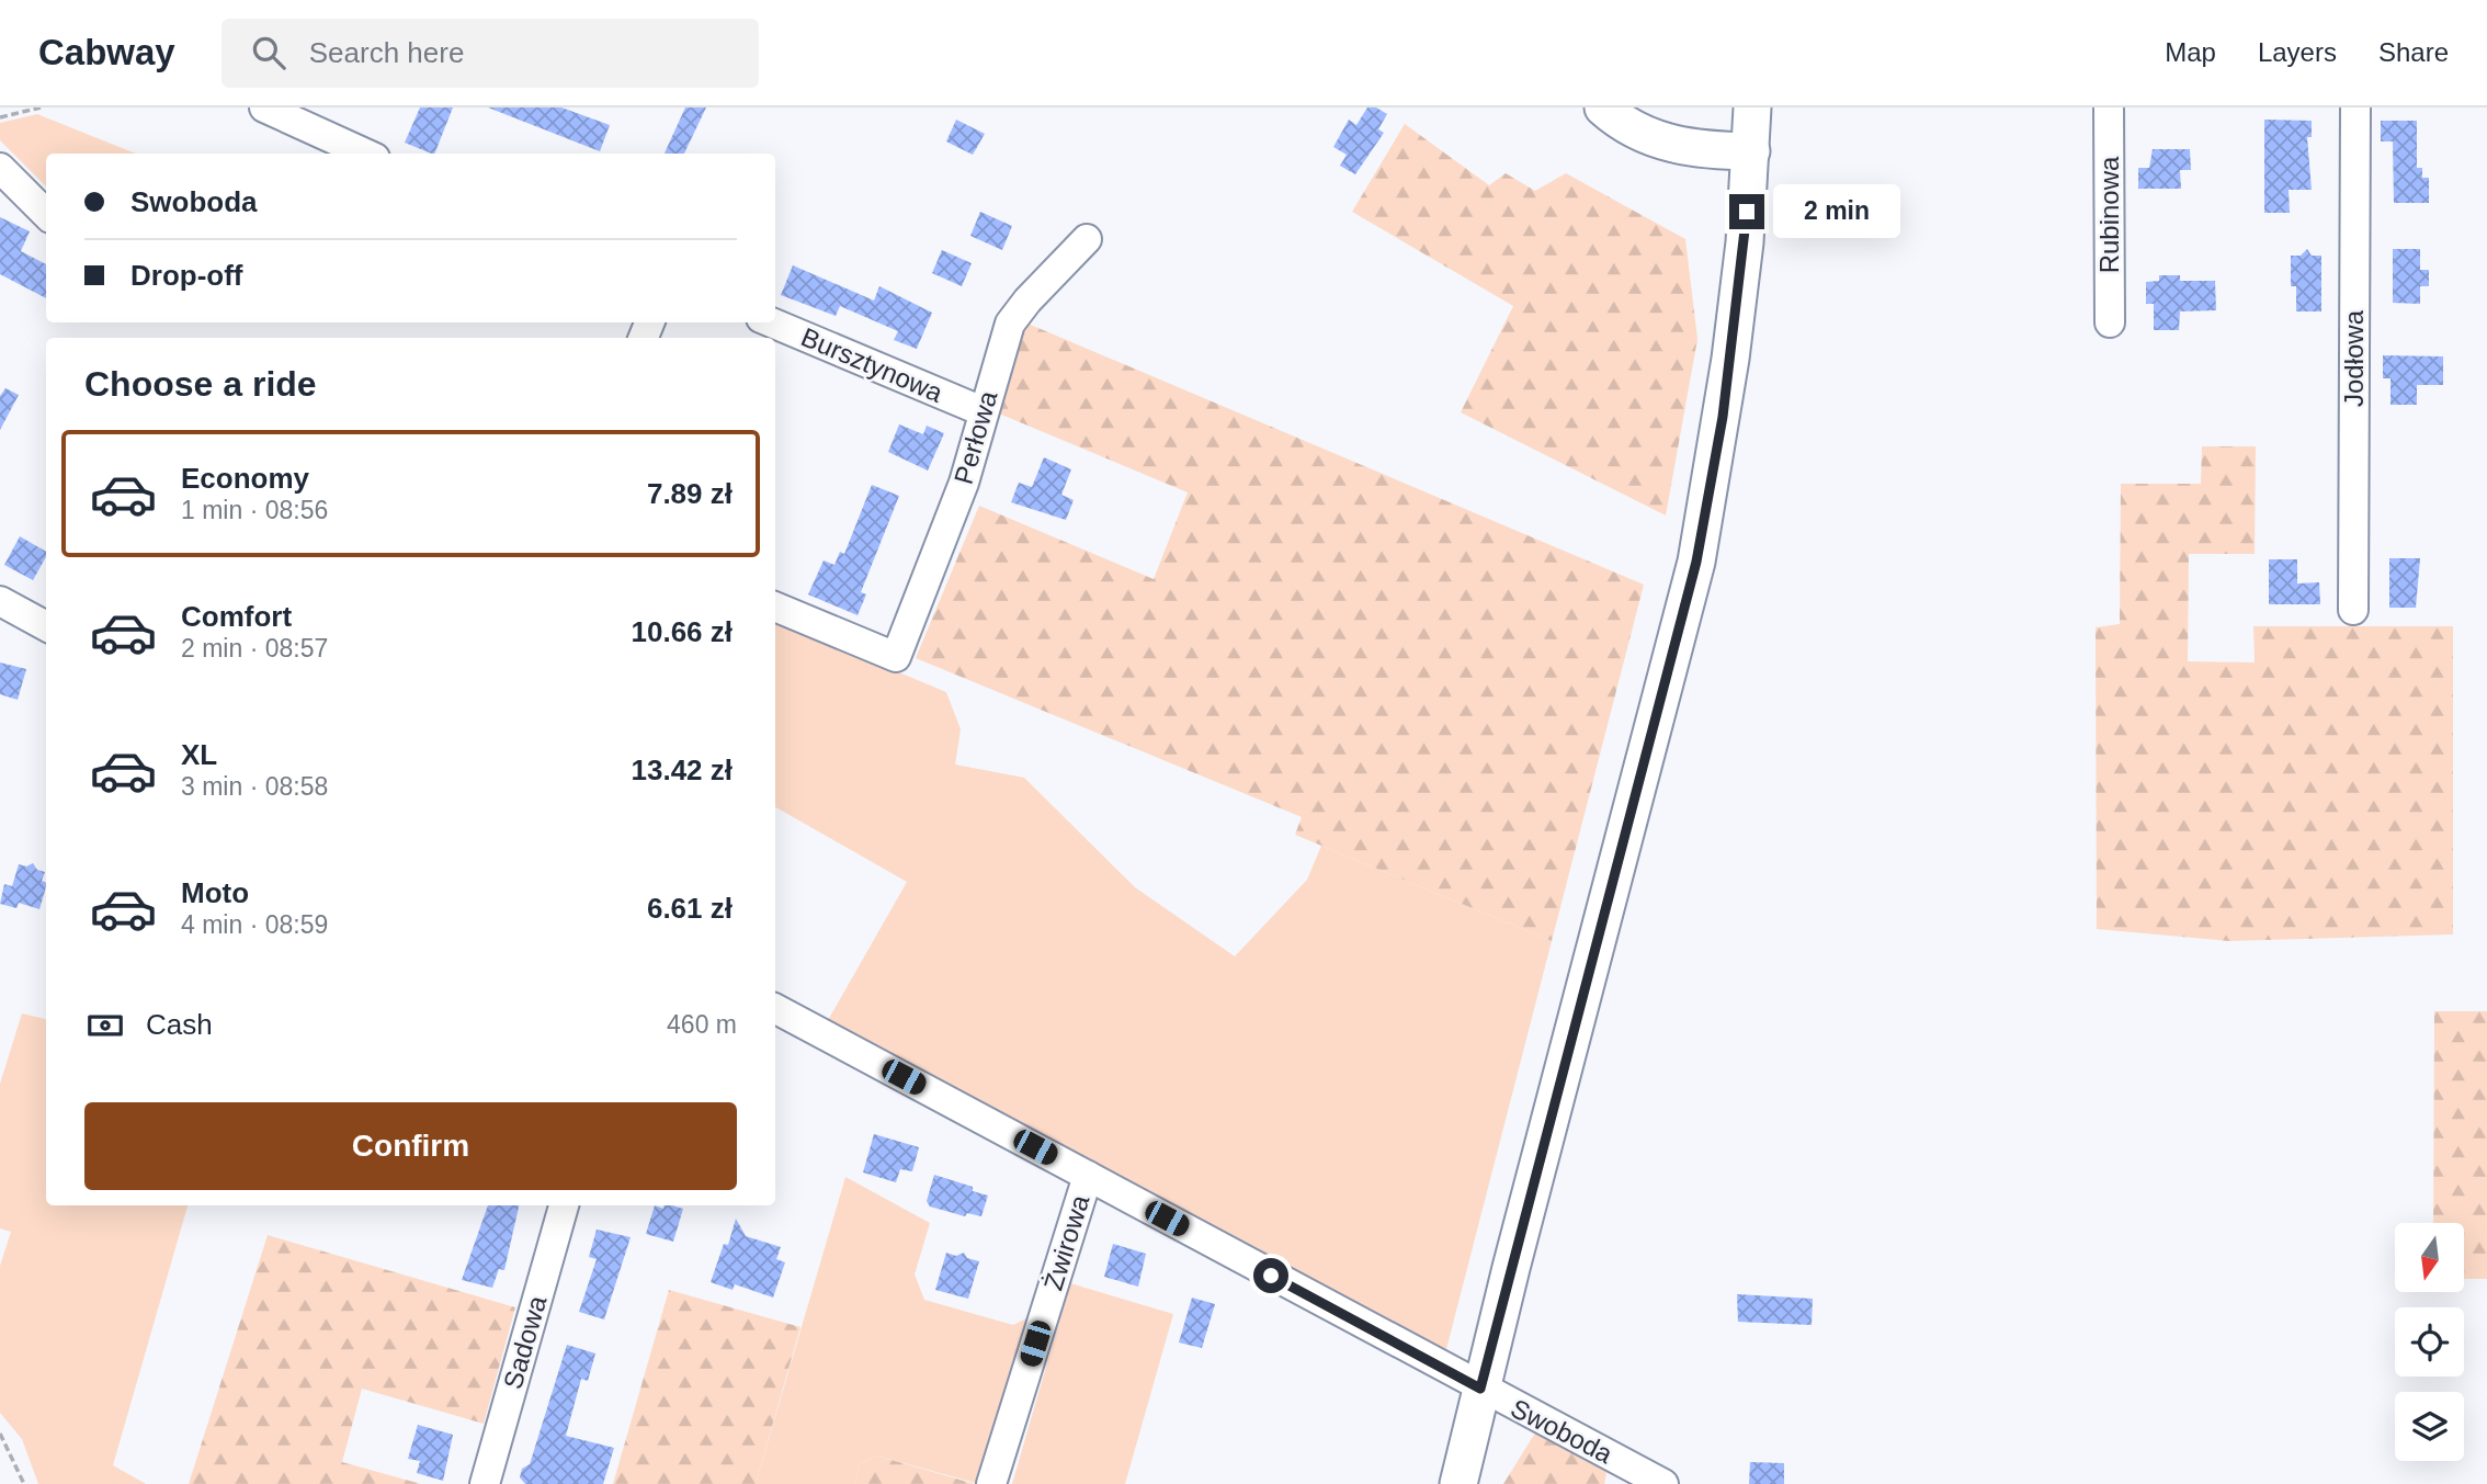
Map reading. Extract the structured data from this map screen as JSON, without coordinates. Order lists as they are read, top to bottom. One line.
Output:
{"streets":{"street":["Rubinowa","Jodłowa","Bursztynowa","Perłowa","Żwirowa","Sadowa","Swoboda"]},"crossings":[["Bursztynowa","Perłowa"],["Żwirowa","Swoboda"]],"north":"bottom","page":{"header":"Cabway","search":"Search here","nav":["Map","Layers","Share"],"banner":["Swoboda","Drop-off"],"bubble":"2 min","heading":"Choose a ride","list":[{"name":"Economy","note":"1 min · 08:56","value":"7.89 zł"},{"name":"Comfort","note":"2 min · 08:57","value":"10.66 zł"},{"name":"XL","note":"3 min · 08:58","value":"13.42 zł"},{"name":"Moto","note":"4 min · 08:59","value":"6.61 zł"}],"pay":["Cash","460 m"],"buttons":"Confirm"}}
